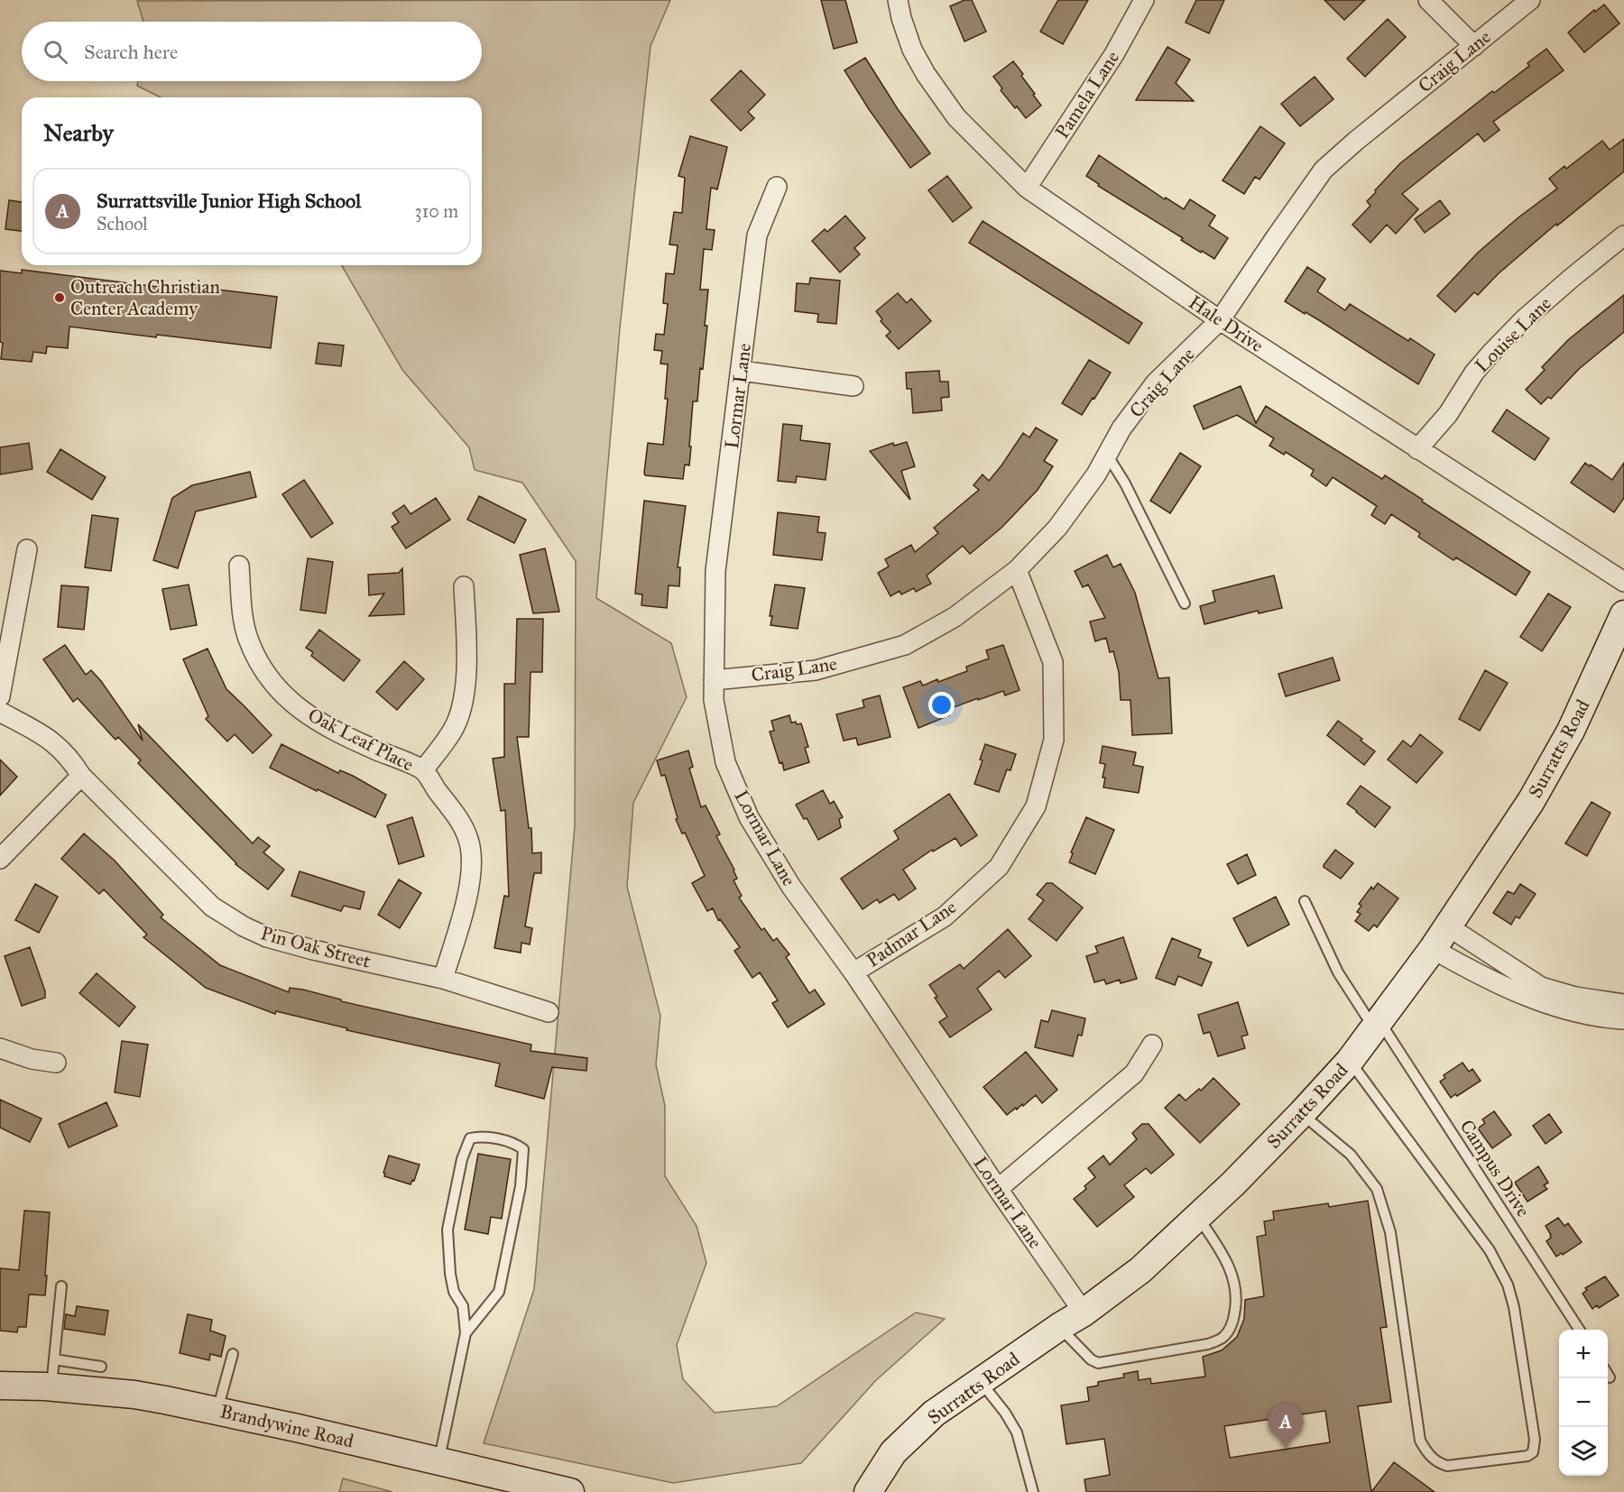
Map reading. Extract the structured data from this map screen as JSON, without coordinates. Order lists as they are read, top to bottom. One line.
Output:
{"streets":{"main road":["Surratts Road","Brandywine Road"],"street":["Craig Lane","Pamela Lane","Hale Drive","Louise Lane","Lormar Lane","Oak Leaf Place","Padmar Lane","Pin Oak Street"],"lane":["Campus Drive"]},"crossings":[["Craig Lane","Hale Drive"],["Craig Lane","Lormar Lane"],["Craig Lane","Padmar Lane"],["Pamela Lane","Hale Drive"],["Hale Drive","Louise Lane"],["Lormar Lane","Surratts Road"],["Lormar Lane","Padmar Lane"],["Oak Leaf Place","Pin Oak Street"],["Surratts Road","Campus Drive"]],"places":["Outreach Christian Center Academy"],"page":{"search":"Search here","heading":"Nearby","list":[{"mark":"A","name":"Surrattsville Junior High School","note":"School","value":"310 m"}],"map_buttons":["+","−"],"pins":"A"}}
